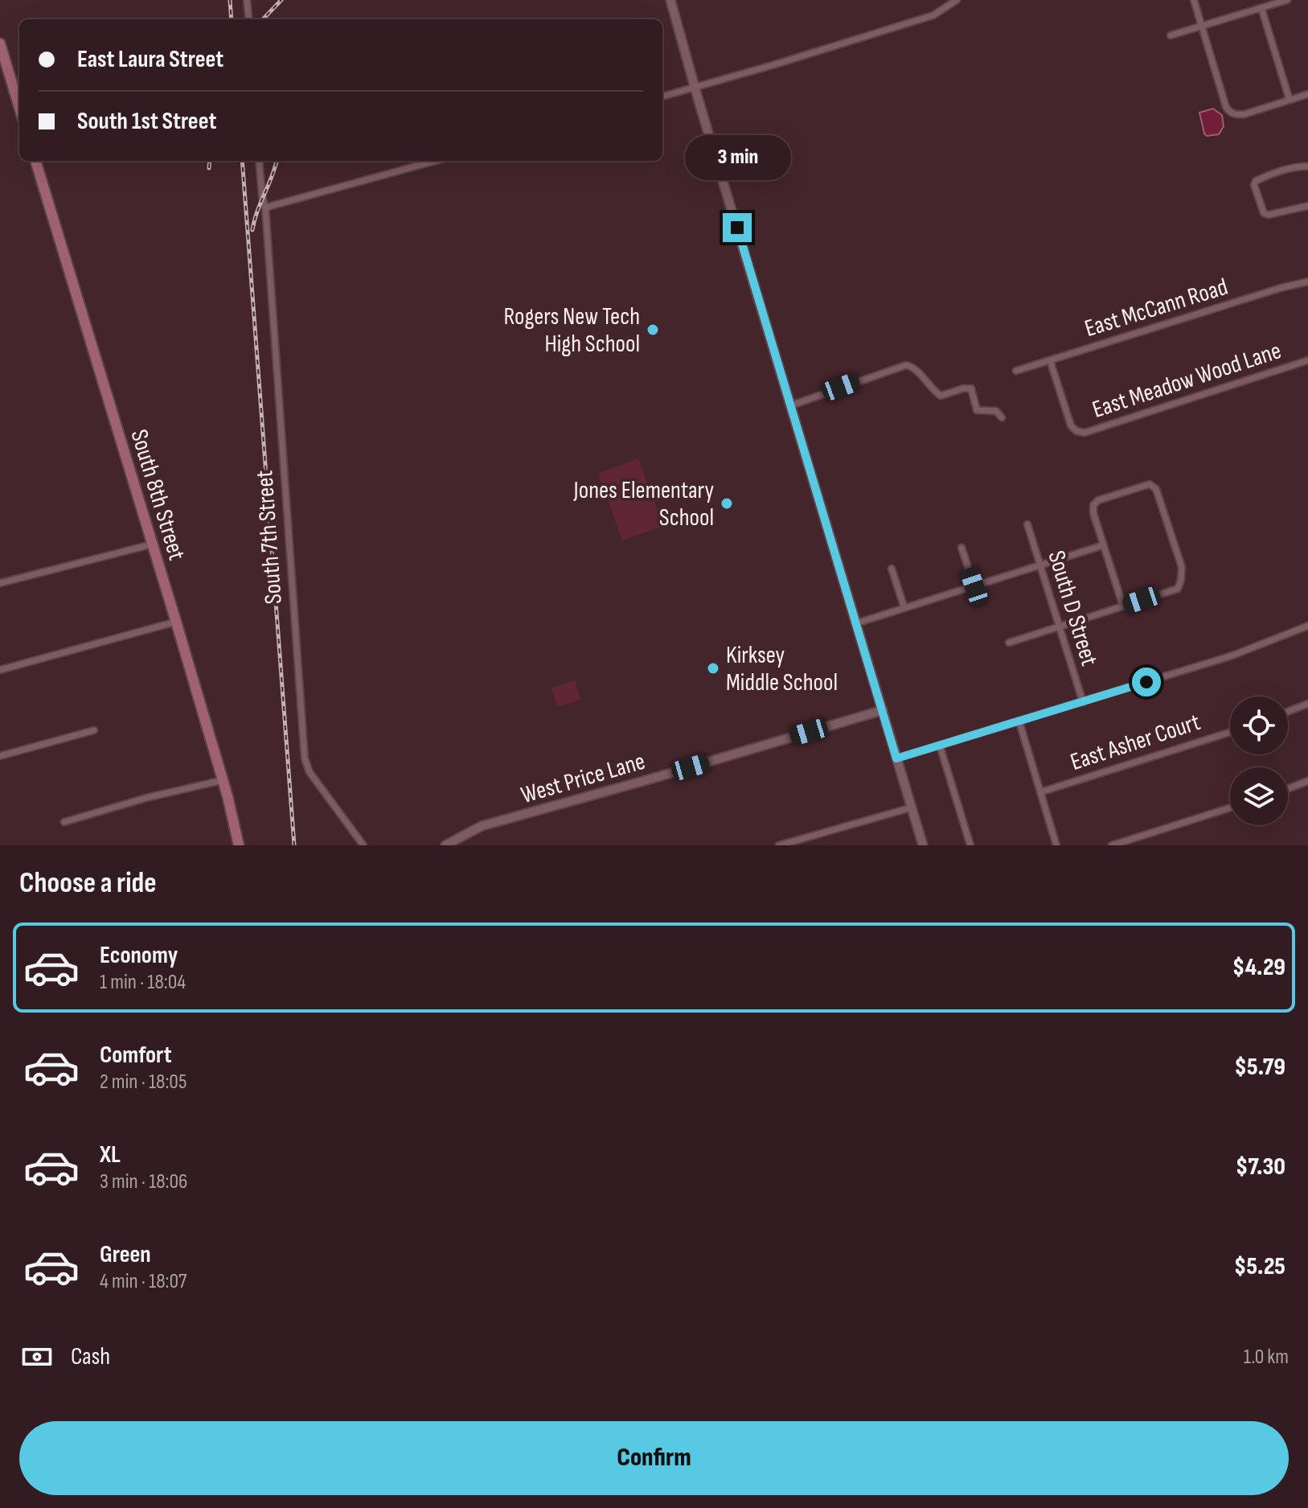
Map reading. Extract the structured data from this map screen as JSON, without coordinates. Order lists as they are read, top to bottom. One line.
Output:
{"streets":{"main road":["South 8th Street","West Price Lane"],"street":["East McCann Road","East Meadow Wood Lane","South 7th Street","South D Street","East Asher Court"]},"crossings":[["East McCann Road","East Meadow Wood Lane"]],"places":["Rogers New Tech High School","Jones Elementary School","Kirksey Middle School"],"page":{"banner":["East Laura Street","South 1st Street"],"bubble":"3 min","heading":"Choose a ride","list":[{"name":"Economy","note":"1 min · 18:04","value":"$4.29"},{"name":"Comfort","note":"2 min · 18:05","value":"$5.79"},{"name":"XL","note":"3 min · 18:06","value":"$7.30"},{"name":"Green","note":"4 min · 18:07","value":"$5.25"}],"pay":["Cash","1.0 km"],"buttons":"Confirm"}}
